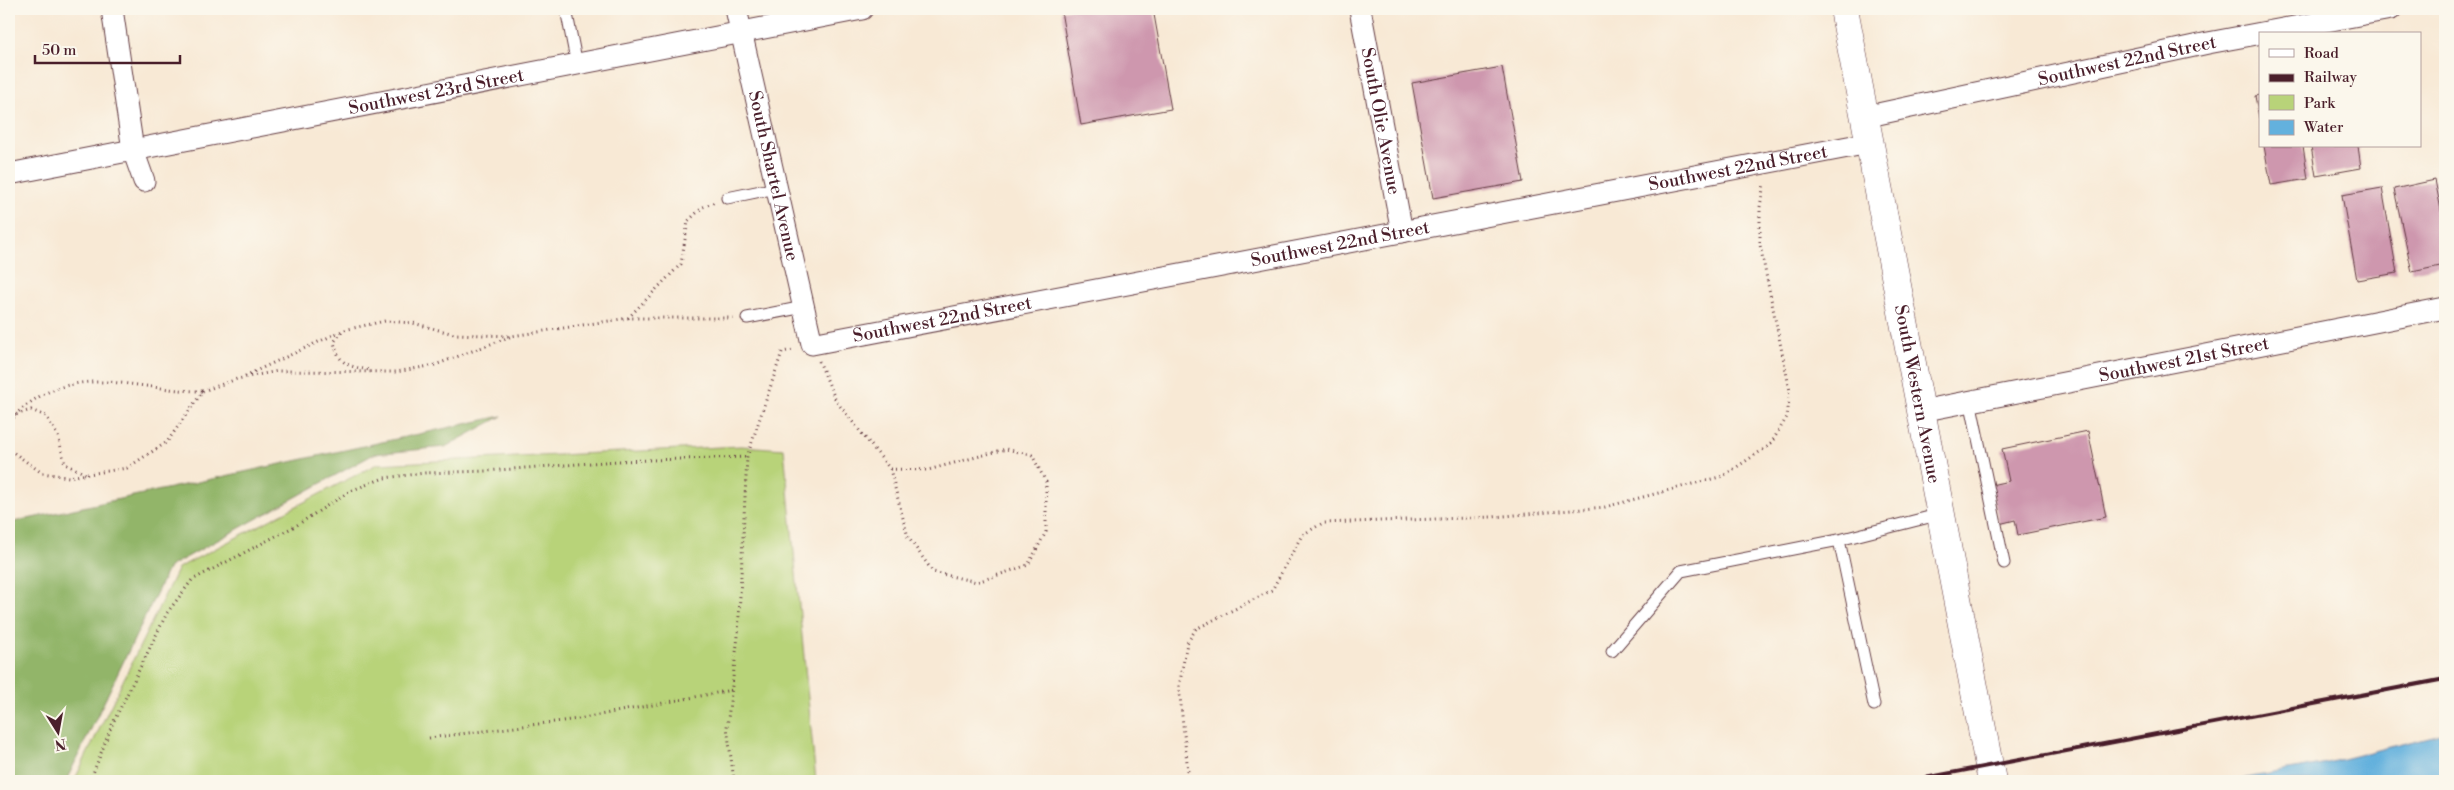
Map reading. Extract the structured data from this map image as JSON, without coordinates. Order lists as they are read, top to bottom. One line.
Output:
{"streets":{"main road":["South Western Avenue"],"street":["Southwest 22nd Street","Southwest 23rd Street","South Olie Avenue","South Shartel Avenue","Southwest 21st Street"]},"crossings":[["Southwest 22nd Street","South Olie Avenue"],["Southwest 22nd Street","South Shartel Avenue"],["Southwest 22nd Street","South Western Avenue"],["Southwest 23rd Street","South Shartel Avenue"],["Southwest 21st Street","South Western Avenue"]],"legend":["Road","Railway","Park","Water"],"scale_bar":"50 m","north":"bottom"}
